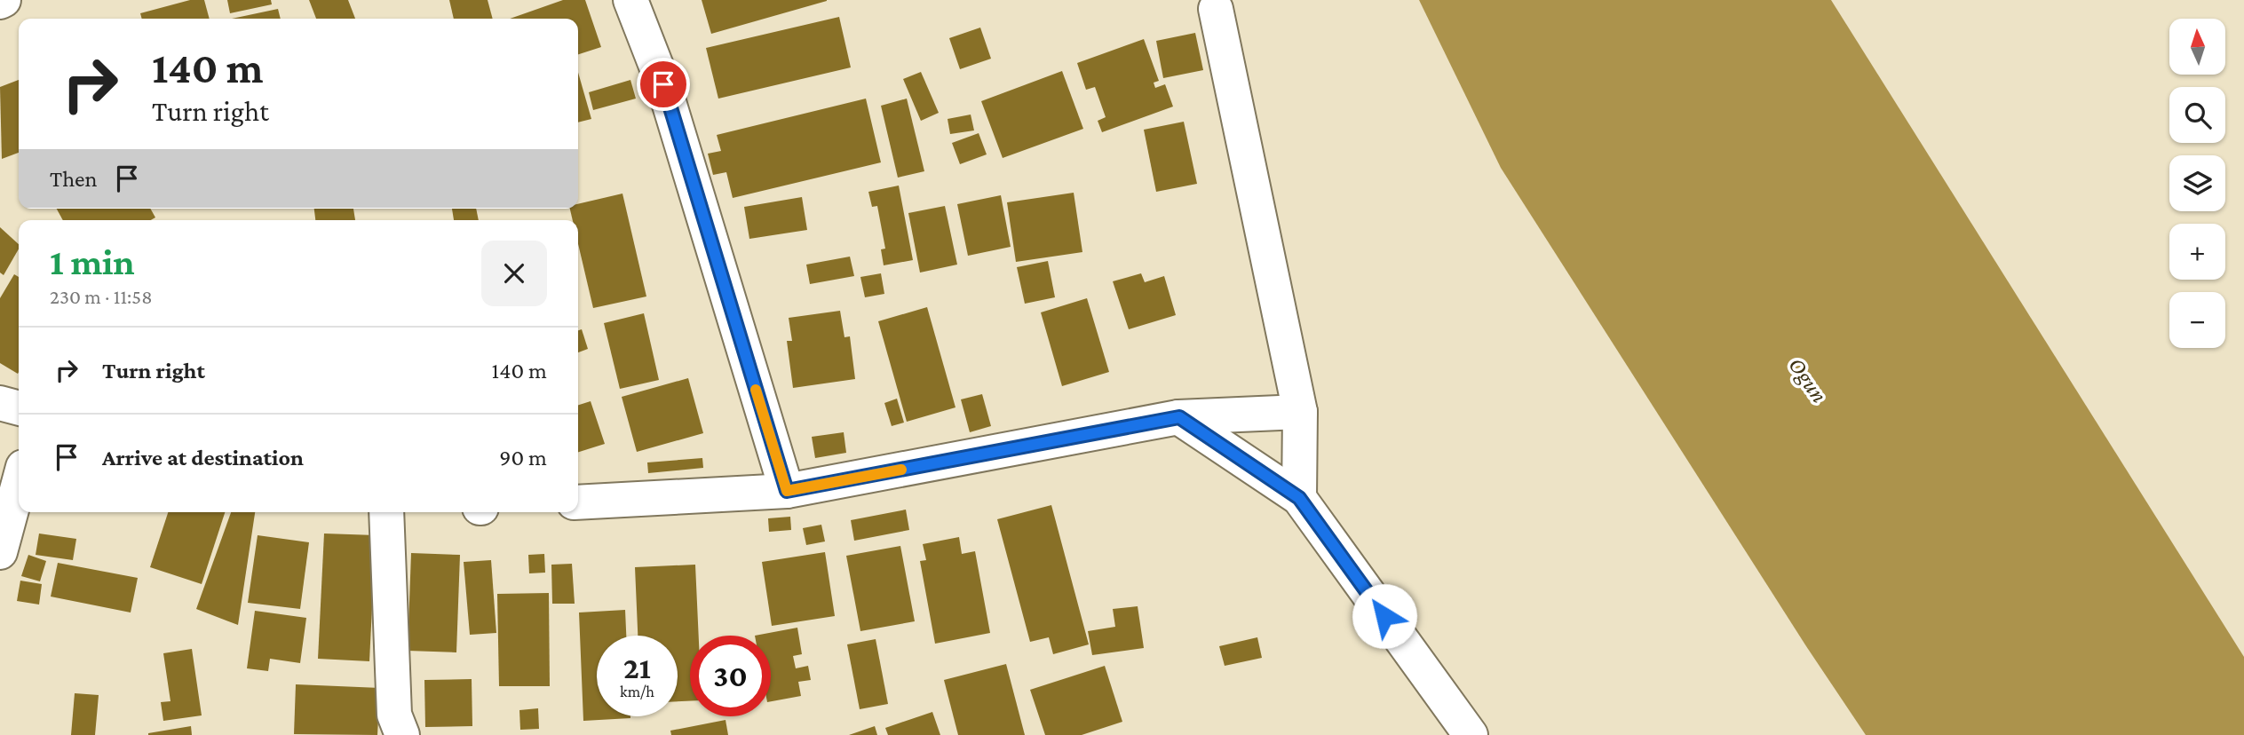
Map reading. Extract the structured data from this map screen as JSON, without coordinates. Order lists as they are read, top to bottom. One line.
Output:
{"water":["Ogun"],"north":"top","page":{"map_buttons":["+","−"],"turn":["140 m","Turn right"],"then":"Then","heading":["1 min","230 m · 11:58"],"list":[{"name":"Turn right","value":"140 m"},{"name":"Arrive at destination","value":"90 m"}],"speed":"21 km/h","limit":"30"}}
